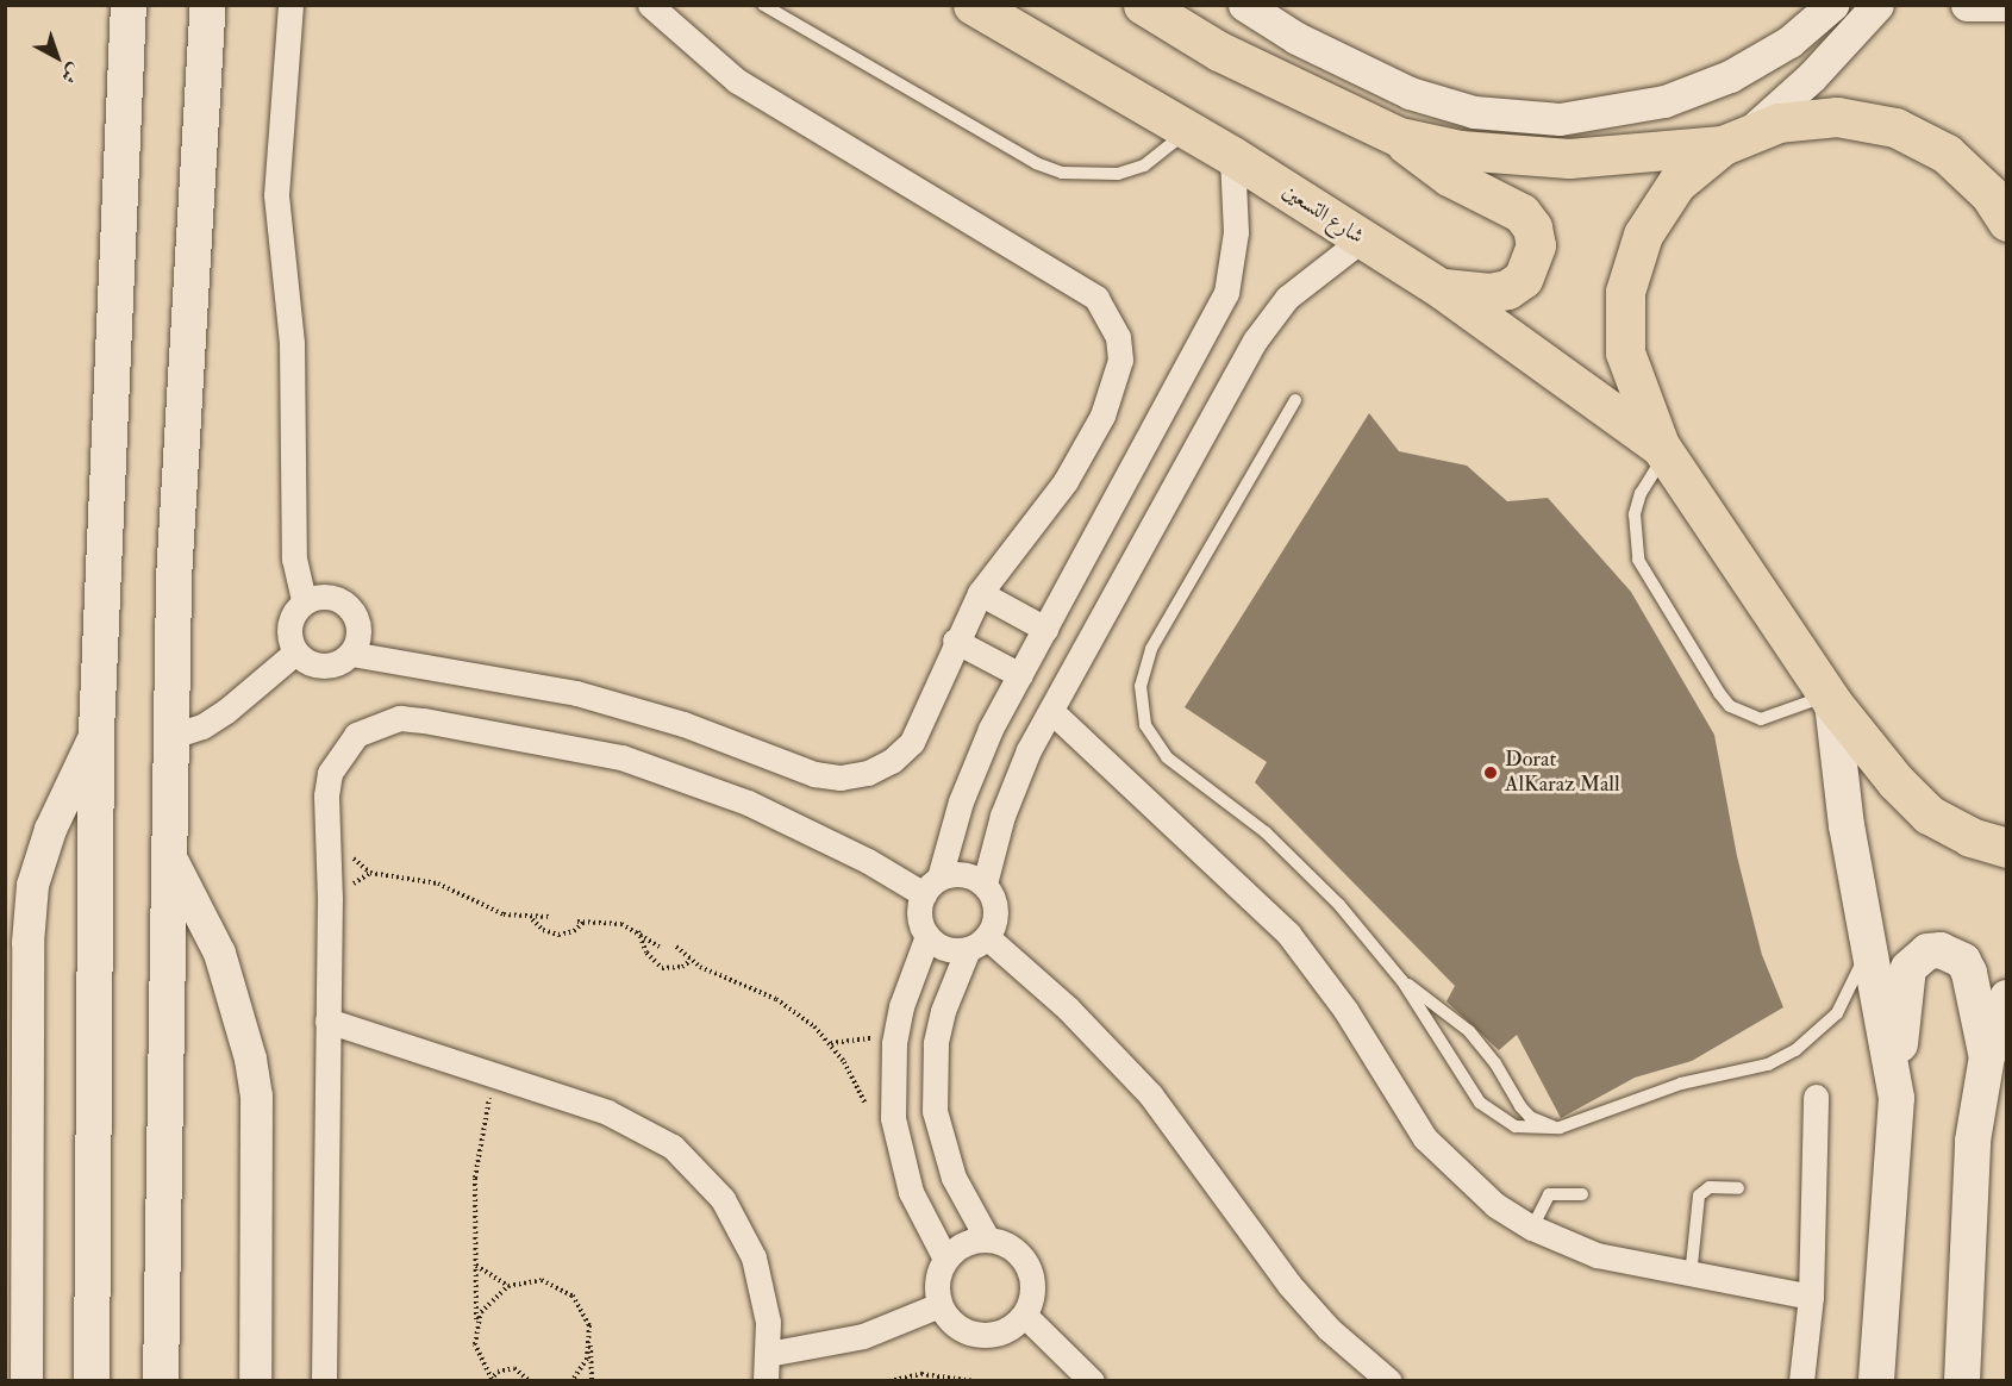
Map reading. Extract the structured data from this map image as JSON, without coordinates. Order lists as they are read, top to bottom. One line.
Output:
{"streets":{"main road":["شارع التسعين"]},"places":["Dorat AlKaraz Mall"],"north":"bottom right"}
